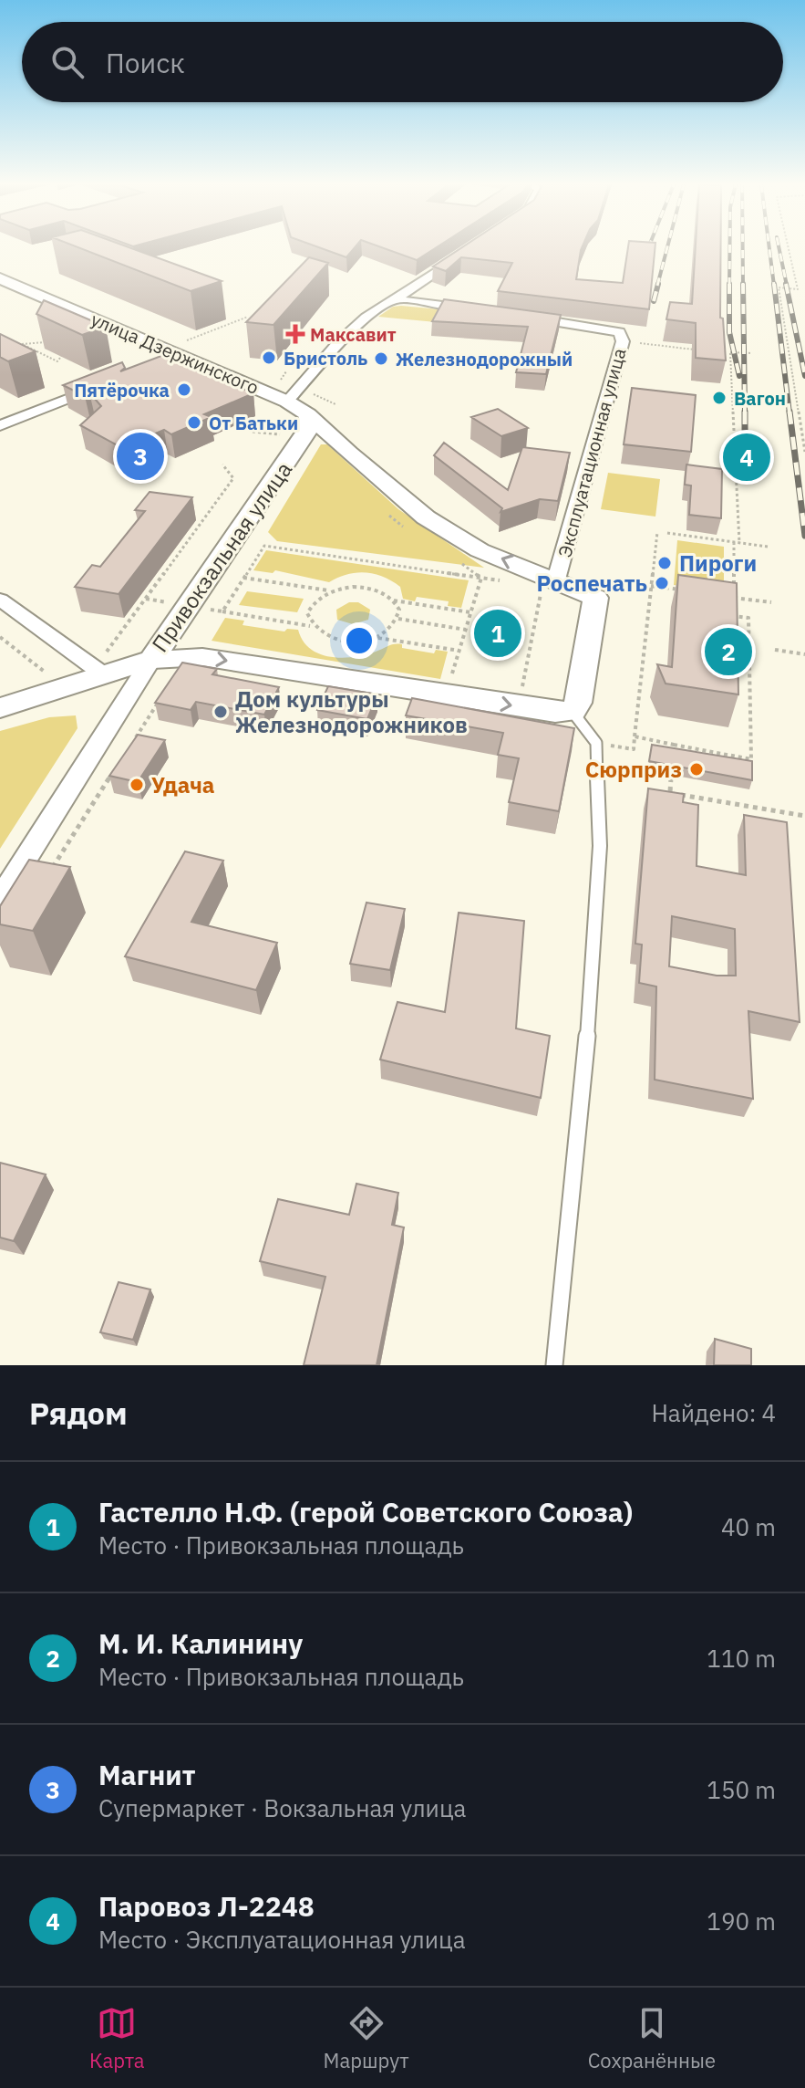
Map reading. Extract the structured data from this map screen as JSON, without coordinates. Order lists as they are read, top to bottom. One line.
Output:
{"streets":{"street":["улица Дзержинского","Эксплуатационная улица","Привокзальная улица"]},"crossings":[["улица Дзержинского","Эксплуатационная улица"],["улица Дзержинского","Привокзальная улица"]],"places":{"health":["Максавит"],"other":["Бристоль","Железнодорожный","Пятёрочка","Вагон","От Батьки","Пироги","Роспечать","Дом культуры Железнодорожников","Сюрприз","Удача"]},"page":{"search":"Поиск","pins":["3","4","1","2"],"heading":["Рядом","Найдено: 4"],"list":[{"mark":"1","name":"Гастелло Н.Ф. (герой Советского Союза)","note":"Место · Привокзальная площадь","value":"40 m"},{"mark":"2","name":"М. И. Калинину","note":"Место · Привокзальная площадь","value":"110 m"},{"mark":"3","name":"Магнит","note":"Супермаркет · Вокзальная улица","value":"150 m"},{"mark":"4","name":"Паровоз Л-2248","note":"Место · Эксплуатационная улица","value":"190 m"}],"nav":["Карта","Маршрут","Сохранённые"]}}
